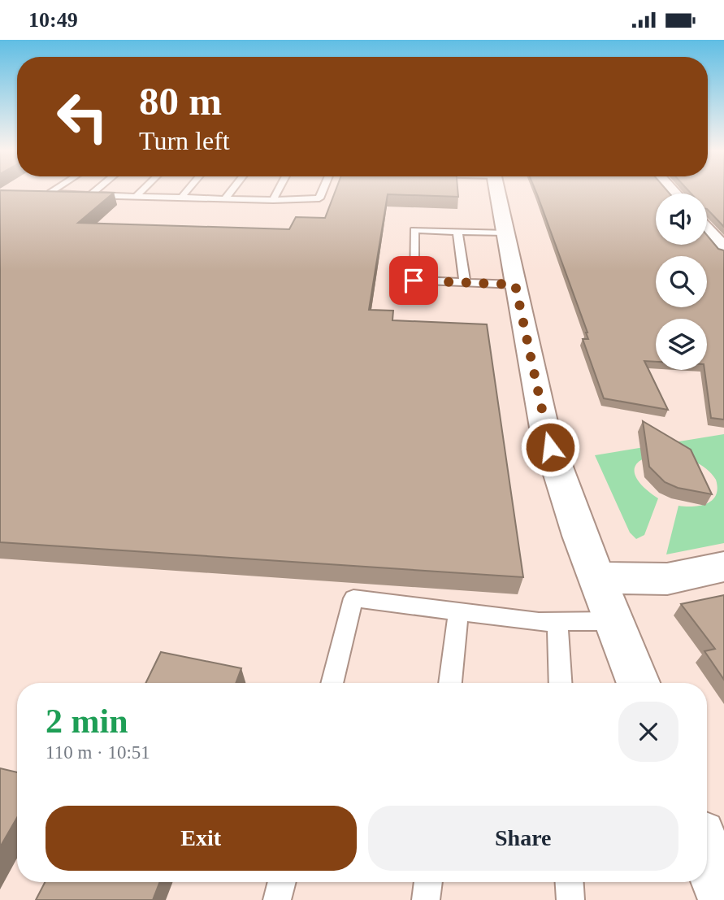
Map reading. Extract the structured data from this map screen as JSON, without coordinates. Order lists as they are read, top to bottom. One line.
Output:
{"page":{"status":"10:49","turn":["80 m","Turn left"],"heading":["2 min","110 m · 10:51"],"buttons":["Exit","Share"]}}
